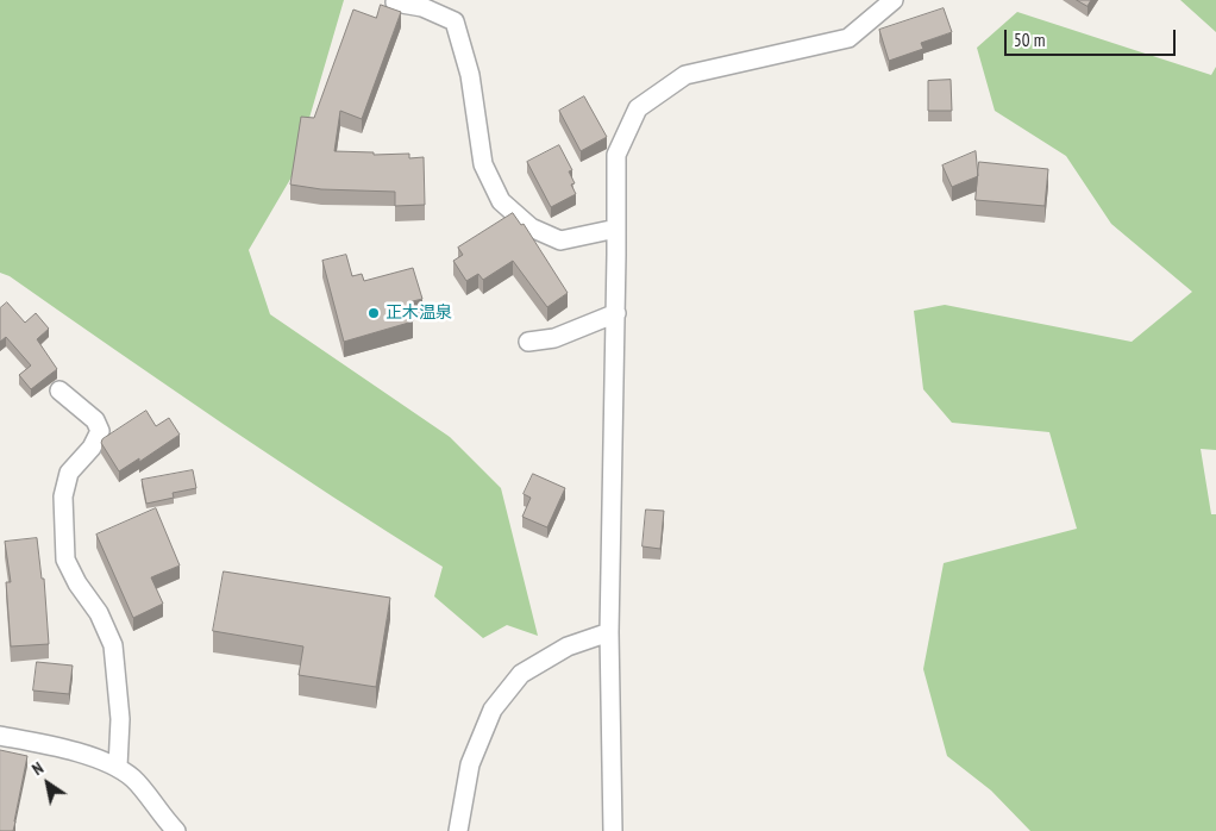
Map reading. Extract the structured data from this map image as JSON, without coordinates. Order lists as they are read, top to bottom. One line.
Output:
{"places":["正木温泉"],"scale_bar":"50 m","north":"top left"}
